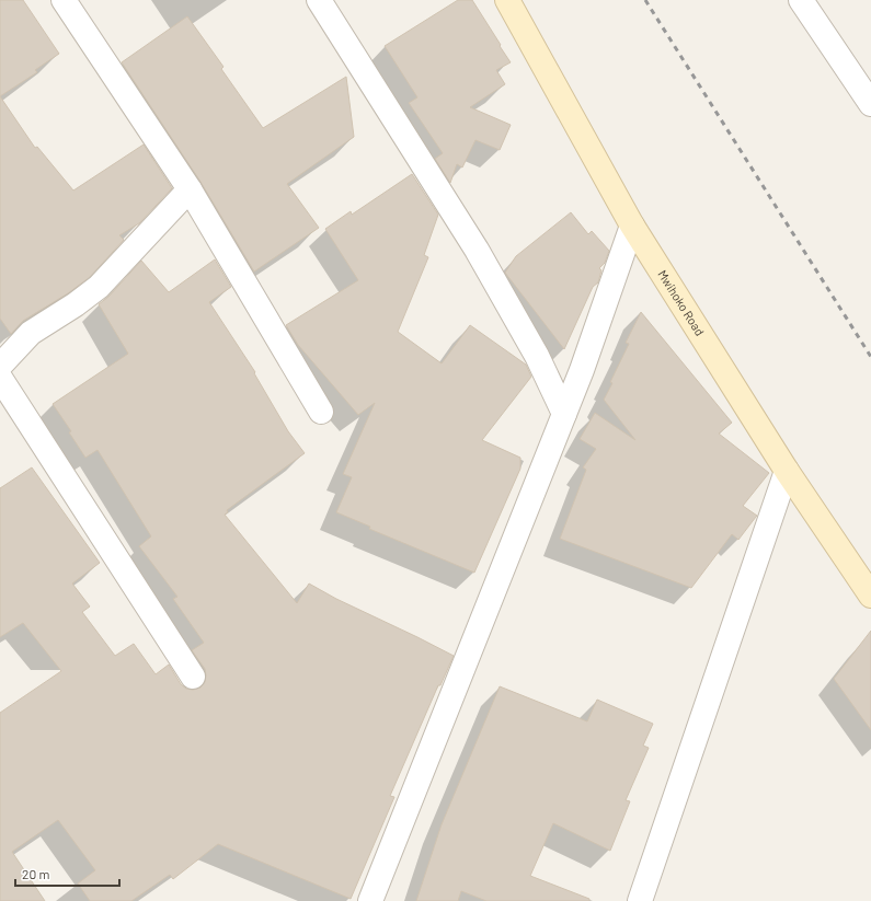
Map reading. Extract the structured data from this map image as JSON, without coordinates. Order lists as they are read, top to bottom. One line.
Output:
{"streets":{"street":["Mwihoko Road"]},"scale_bar":"20 m"}
